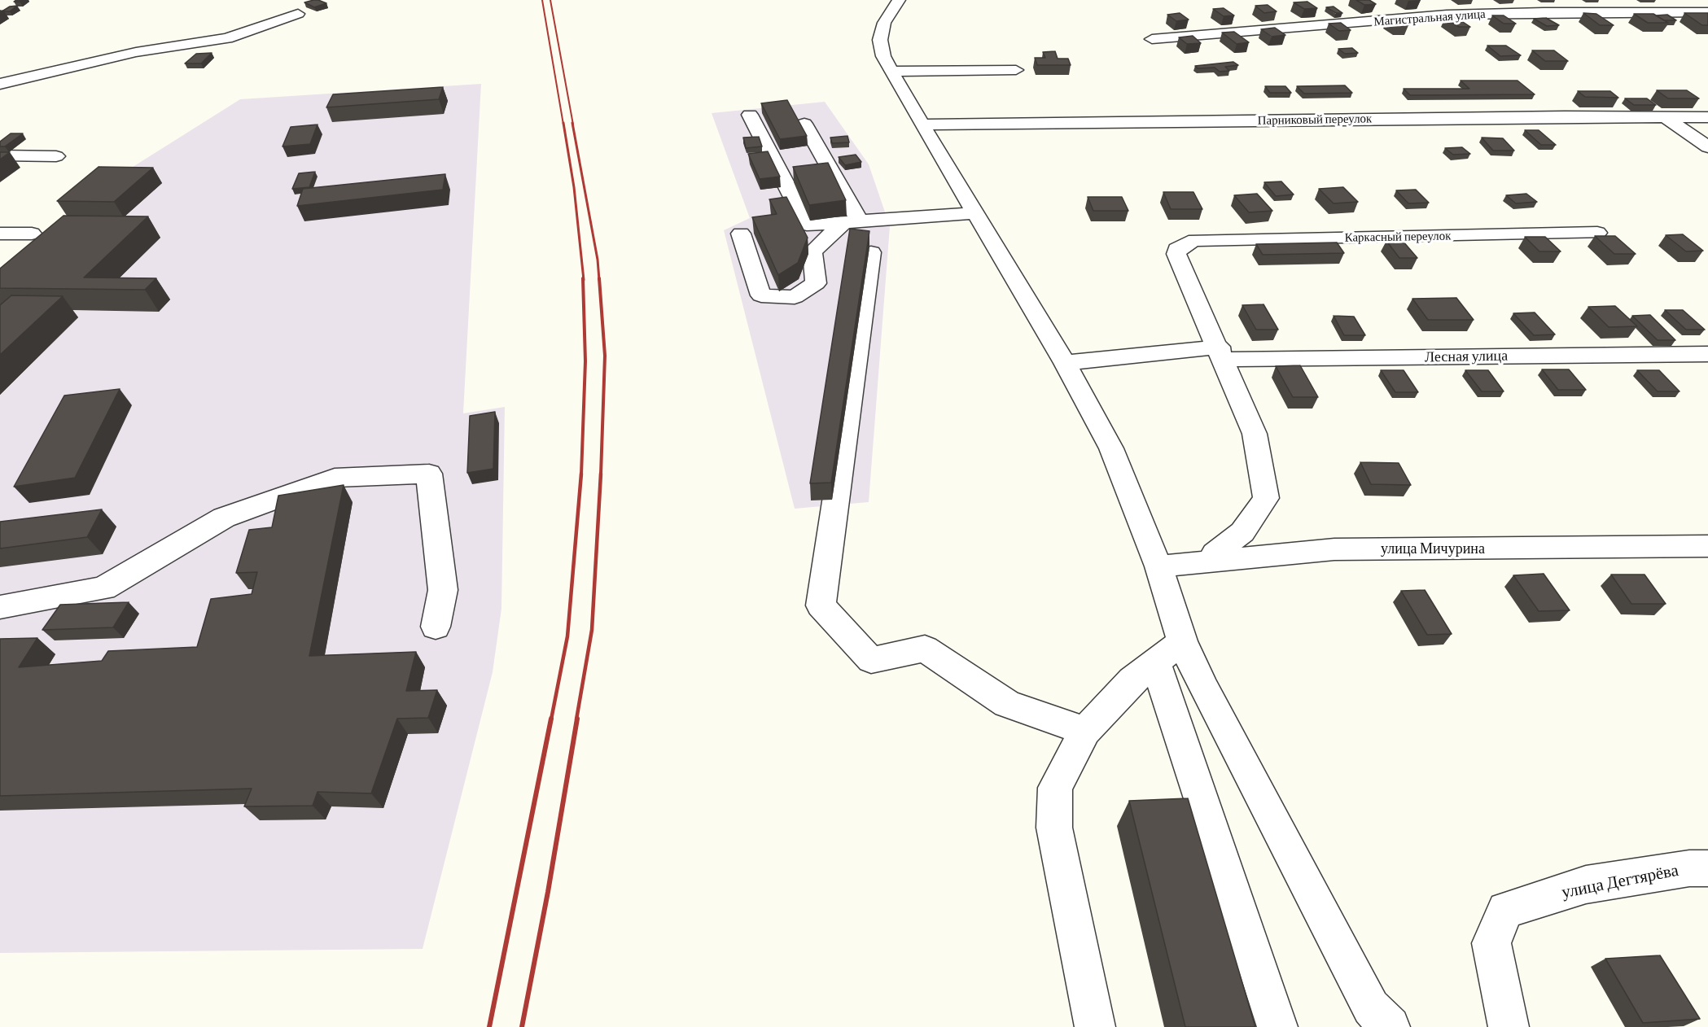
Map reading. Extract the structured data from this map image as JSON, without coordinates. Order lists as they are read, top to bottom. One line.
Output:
{"streets":{"street":["Магистральная улица","Парниковый переулок","Каркасный переулок","Лесная улица","улица Мичурина","улица Дегтярёва"]},"crossings":[["Каркасный переулок","Лесная улица"]]}
